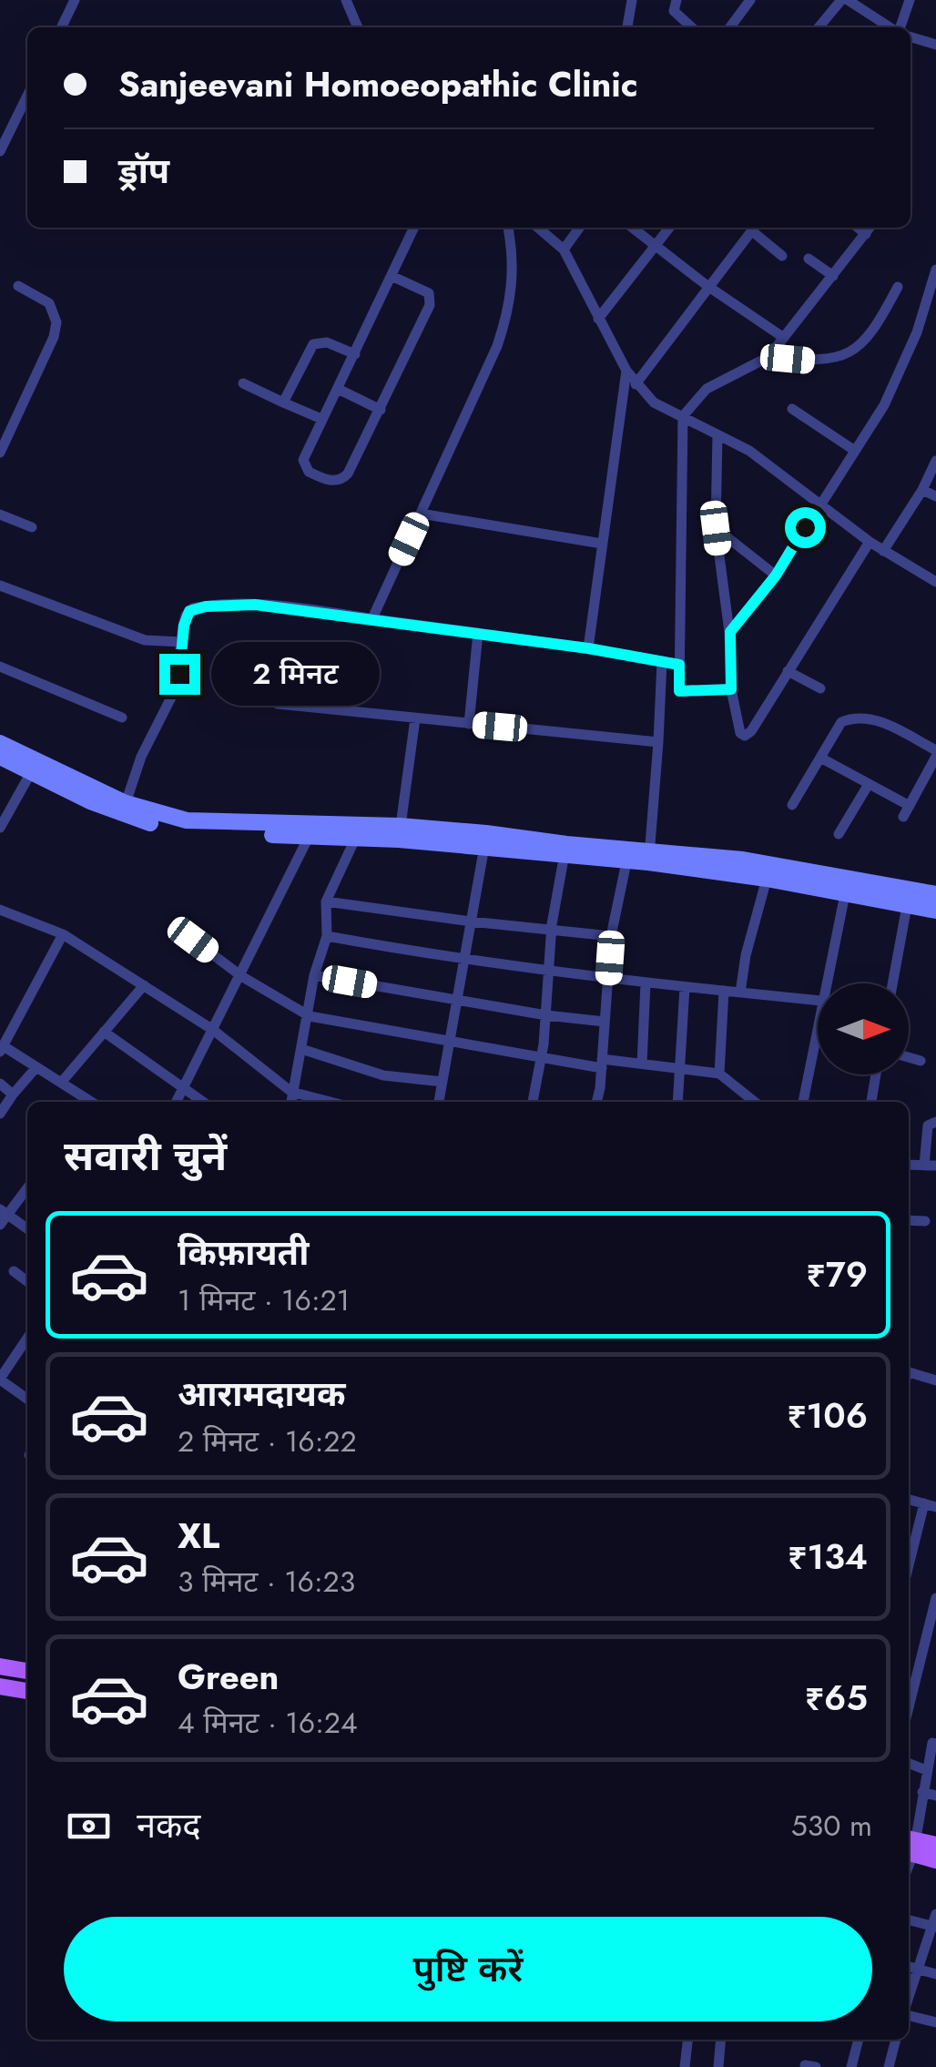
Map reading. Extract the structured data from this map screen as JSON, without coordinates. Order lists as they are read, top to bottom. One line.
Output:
{"north":"right","page":{"banner":["Sanjeevani Homoeopathic Clinic","ड्रॉप"],"bubble":"2 मिनट","heading":"सवारी चुनें","list":[{"name":"किफ़ायती","note":"1 मिनट · 16:21","value":"₹79"},{"name":"आरामदायक","note":"2 मिनट · 16:22","value":"₹106"},{"name":"XL","note":"3 मिनट · 16:23","value":"₹134"},{"name":"Green","note":"4 मिनट · 16:24","value":"₹65"}],"pay":["नकद","530 m"],"buttons":"पुष्टि करें"}}
